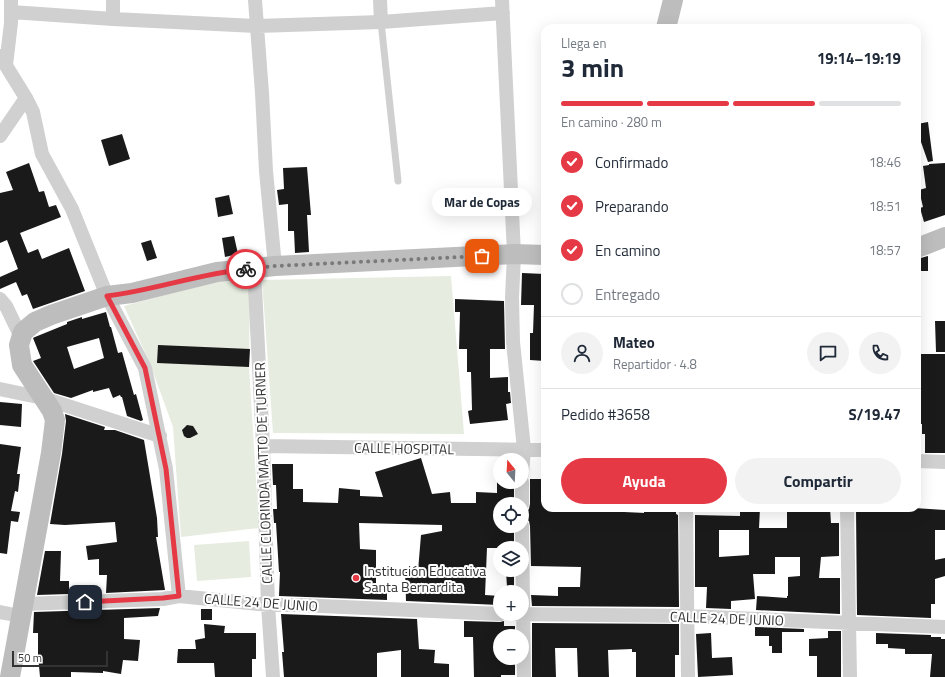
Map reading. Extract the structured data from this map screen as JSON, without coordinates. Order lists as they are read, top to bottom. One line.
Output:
{"streets":{"street":["CALLE HOSPITAL","CALLE CLORINDA MATTO DE TURNER","CALLE 24 DE JUNIO"]},"crossings":[["CALLE HOSPITAL","CALLE CLORINDA MATTO DE TURNER"],["CALLE CLORINDA MATTO DE TURNER","CALLE 24 DE JUNIO"]],"places":["Mar de Copas","Institución Educativa Santa Bernardita"],"scale_bar":"50 m","north":"top","page":{"heading":["3 min","Llega en","19:14–19:19"],"panel":["Mateo","Repartidor · 4.8","Pedido #3658","S/19.47"],"bar":"En camino · 280 m","list":[["Confirmado","18:46"],["Preparando","18:51"],["En camino","18:57"],"Entregado"],"bubble":"Mar de Copas","buttons":["Ayuda","Compartir"],"map_buttons":["+","−"],"scale":"50 m"}}
